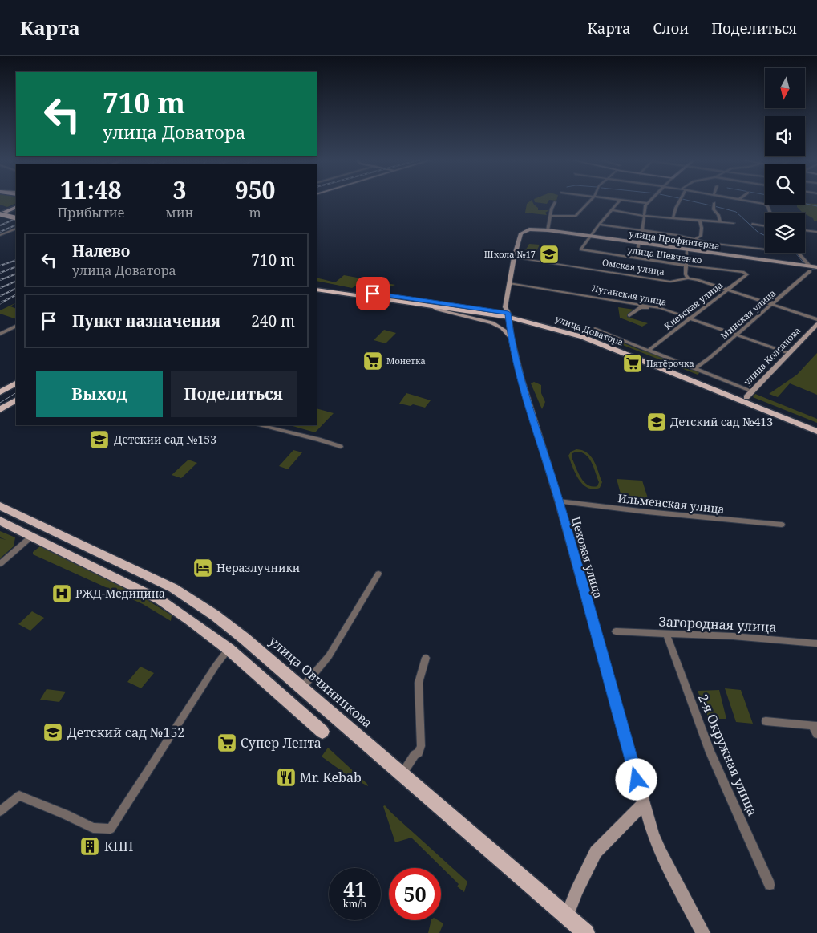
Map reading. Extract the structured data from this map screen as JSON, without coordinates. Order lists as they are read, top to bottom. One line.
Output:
{"streets":{"main road":["улица Профинтерна","улица Доватора","улица Колсанова","Цеховая улица","улица Овчинникова"],"street":["улица Шевченко","Омская улица","Луганская улица","Киевская улица","Минская улица","Ильменская улица","Загородная улица","2-я Окружная улица"]},"crossings":[["улица Профинтерна","улица Шевченко"],["улица Профинтерна","Минская улица"],["улица Профинтерна","Цеховая улица"],["улица Шевченко","Киевская улица"],["Омская улица","Киевская улица"],["Омская улица","Минская улица"],["Омская улица","Цеховая улица"],["Луганская улица","Киевская улица"],["Луганская улица","Минская улица"],["Луганская улица","улица Колсанова"],["Луганская улица","Цеховая улица"],["улица Доватора","улица Колсанова"],["улица Доватора","Цеховая улица"],["Ильменская улица","Цеховая улица"],["Загородная улица","2-я Окружная улица"]],"places":{"school or university":["Школа №17","Детский сад №413","Детский сад №153","Детский сад №152"],"supermarket":["Монетка","Пятёрочка","Супер Лента"],"hotel":["Неразлучники"],"hospital":["РЖД-Медицина"],"restaurant":["Mr. Kebab"],"building":["КПП"]},"north":"bottom","page":{"header":"Карта","nav":["Карта","Слои","Поделиться"],"turn":["710 m","улица Доватора"],"eta":["11:48","Прибытие","3","мин","950","m"],"list":[{"name":"Налево","note":"улица Доватора","value":"710 m"},{"name":"Пункт назначения","value":"240 m"}],"buttons":["Выход","Поделиться"],"speed":"41 km/h","limit":"50"}}
